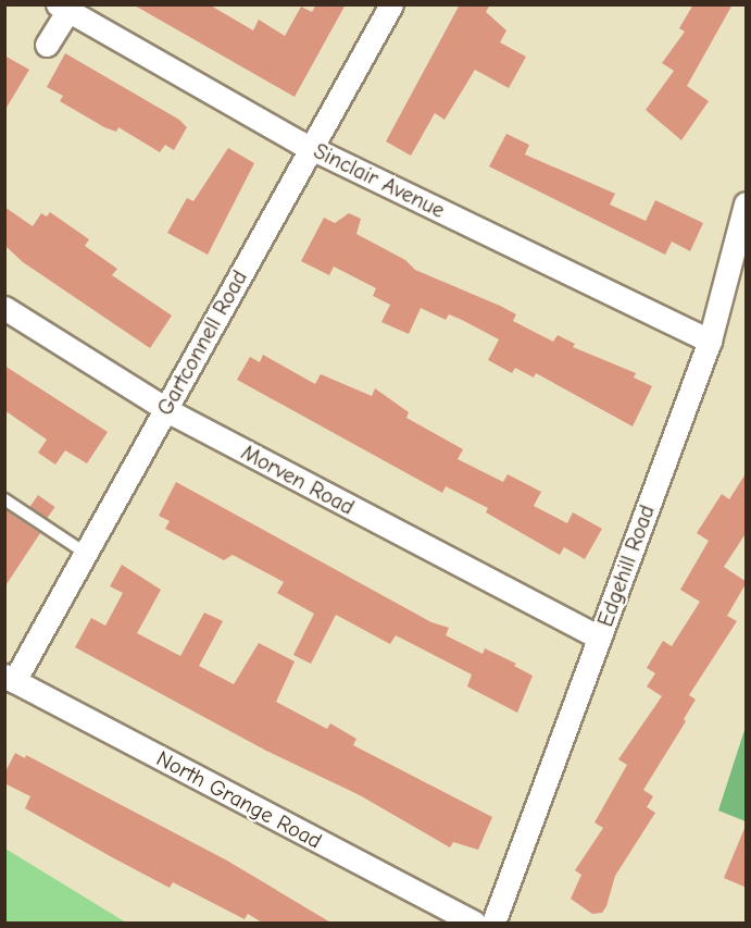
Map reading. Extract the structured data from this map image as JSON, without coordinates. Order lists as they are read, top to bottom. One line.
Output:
{"streets":{"street":["Sinclair Avenue","Gartconnell Road","Morven Road","Edgehill Road","North Grange Road"]},"crossings":[["Sinclair Avenue","Gartconnell Road"],["Sinclair Avenue","Edgehill Road"],["Gartconnell Road","Morven Road"],["Gartconnell Road","North Grange Road"],["Morven Road","Edgehill Road"]]}
